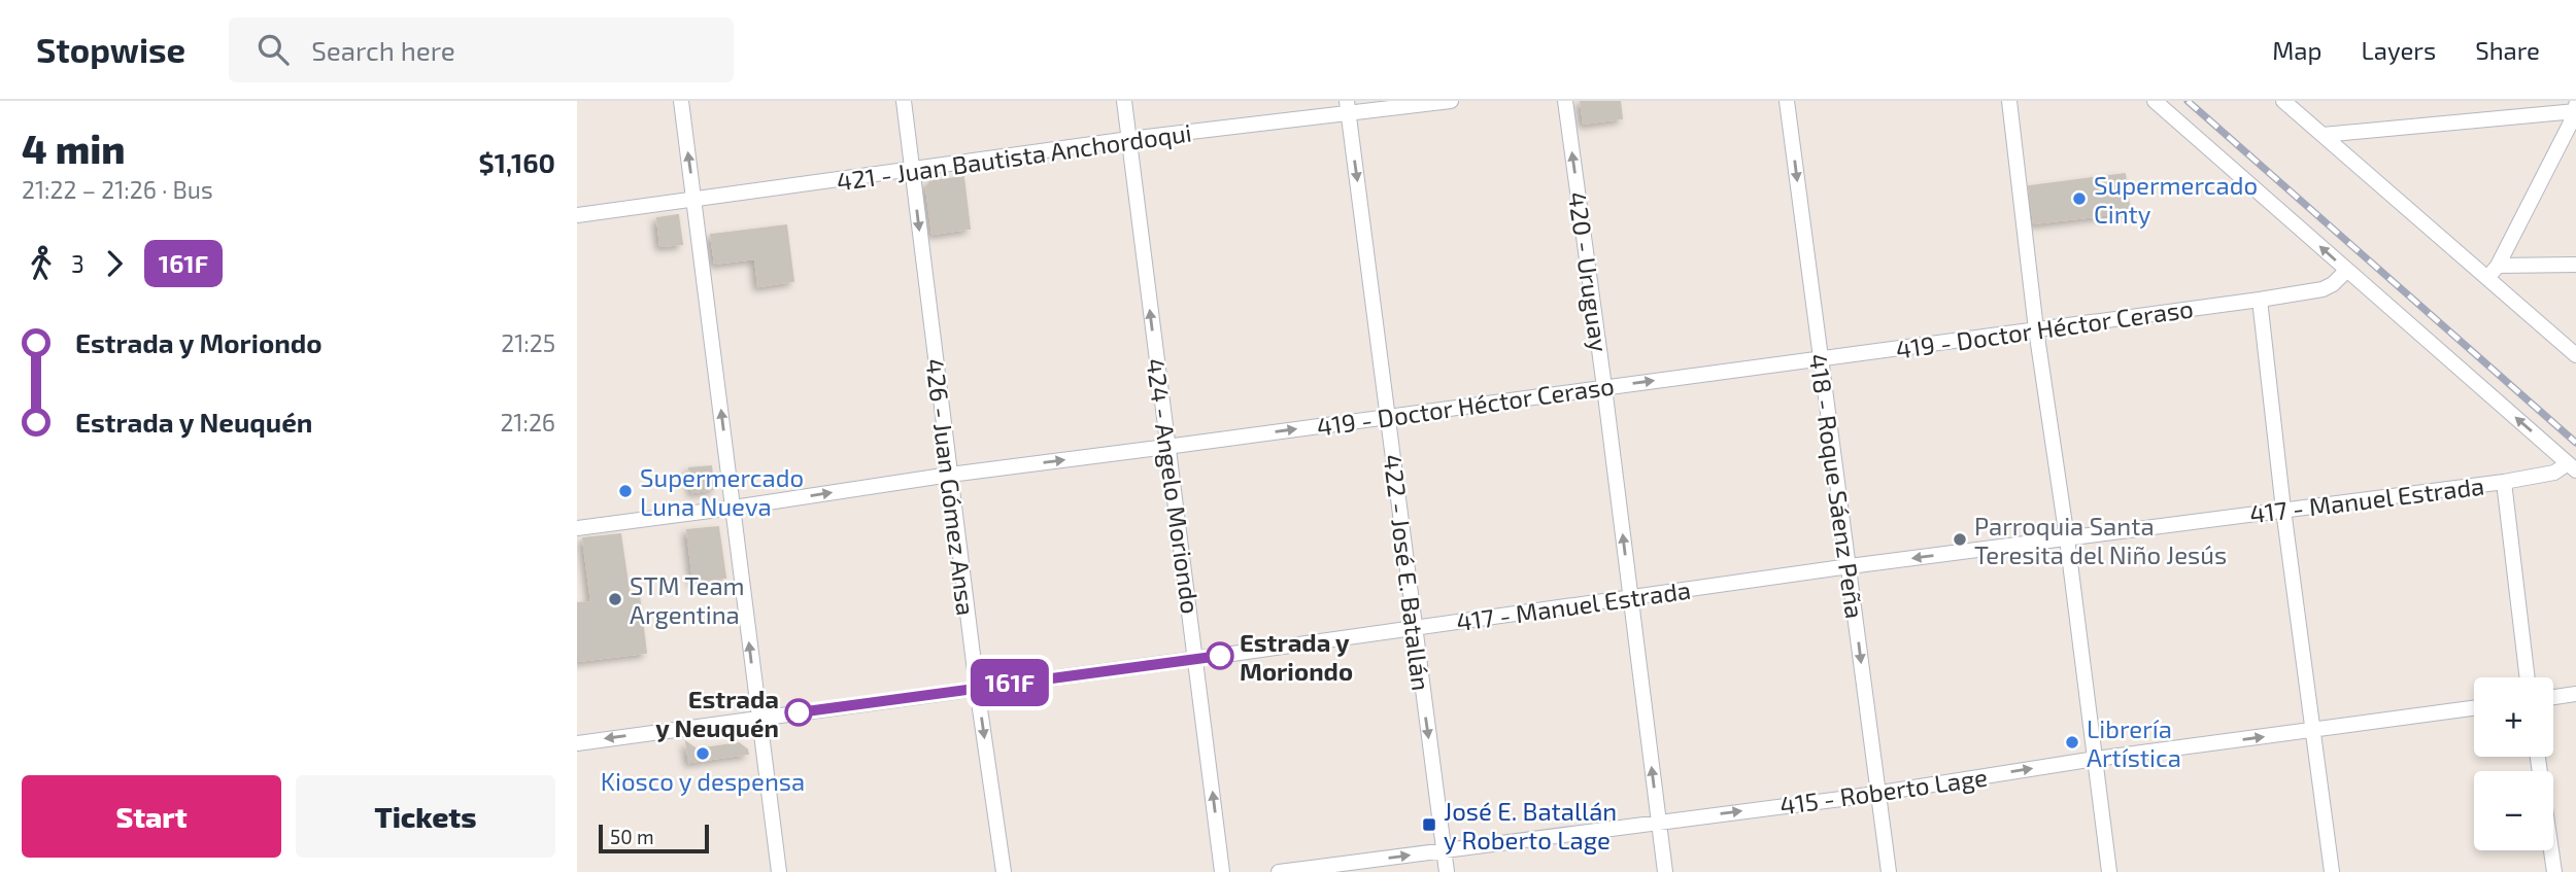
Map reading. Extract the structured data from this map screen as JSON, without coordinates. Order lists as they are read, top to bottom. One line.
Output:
{"streets":{"street":["421 - Juan Bautista Anchordoqui","420 - Uruguay","419 - Doctor Héctor Ceraso","424 - Angelo Moriondo","418 - Roque Sáenz Peña","426 - Juan Gómez Ansa","417 - Manuel Estrada","422 - José E. Batallán","415 - Roberto Lage"]},"crossings":[["421 - Juan Bautista Anchordoqui","424 - Angelo Moriondo"],["421 - Juan Bautista Anchordoqui","426 - Juan Gómez Ansa"],["421 - Juan Bautista Anchordoqui","422 - José E. Batallán"],["420 - Uruguay","419 - Doctor Héctor Ceraso"],["420 - Uruguay","417 - Manuel Estrada"],["420 - Uruguay","415 - Roberto Lage"],["419 - Doctor Héctor Ceraso","424 - Angelo Moriondo"],["419 - Doctor Héctor Ceraso","418 - Roque Sáenz Peña"],["419 - Doctor Héctor Ceraso","426 - Juan Gómez Ansa"],["419 - Doctor Héctor Ceraso","422 - José E. Batallán"],["424 - Angelo Moriondo","417 - Manuel Estrada"],["418 - Roque Sáenz Peña","417 - Manuel Estrada"],["418 - Roque Sáenz Peña","415 - Roberto Lage"],["426 - Juan Gómez Ansa","417 - Manuel Estrada"],["417 - Manuel Estrada","422 - José E. Batallán"],["422 - José E. Batallán","415 - Roberto Lage"]],"one_way":["420 - Uruguay","419 - Doctor Héctor Ceraso","424 - Angelo Moriondo","418 - Roque Sáenz Peña","426 - Juan Gómez Ansa","422 - José E. Batallán","415 - Roberto Lage"],"places":{"other":["Supermercado Cinty","Supermercado Luna Nueva","Parroquia Santa Teresita del Niño Jesús","STM Team Argentina","Estrada y Moriondo","Estrada y Neuquén","Librería Artística","Kiosco y despensa"],"transit":["José E. Batallán y Roberto Lage"]},"lines":["bus line 161F"],"scale_bar":"50 m","page":{"header":"Stopwise","search":"Search here","nav":["Map","Layers","Share"],"heading":["4 min","21:22 – 21:26 · Bus","$1,160"],"on_map":"161F","legs":["3","161F"],"list":[{"name":"Estrada y Moriondo","value":"21:25"},{"name":"Estrada y Neuquén","value":"21:26"}],"map_buttons":["+","−"],"buttons":["Start","Tickets"],"scale":"50 m"}}
